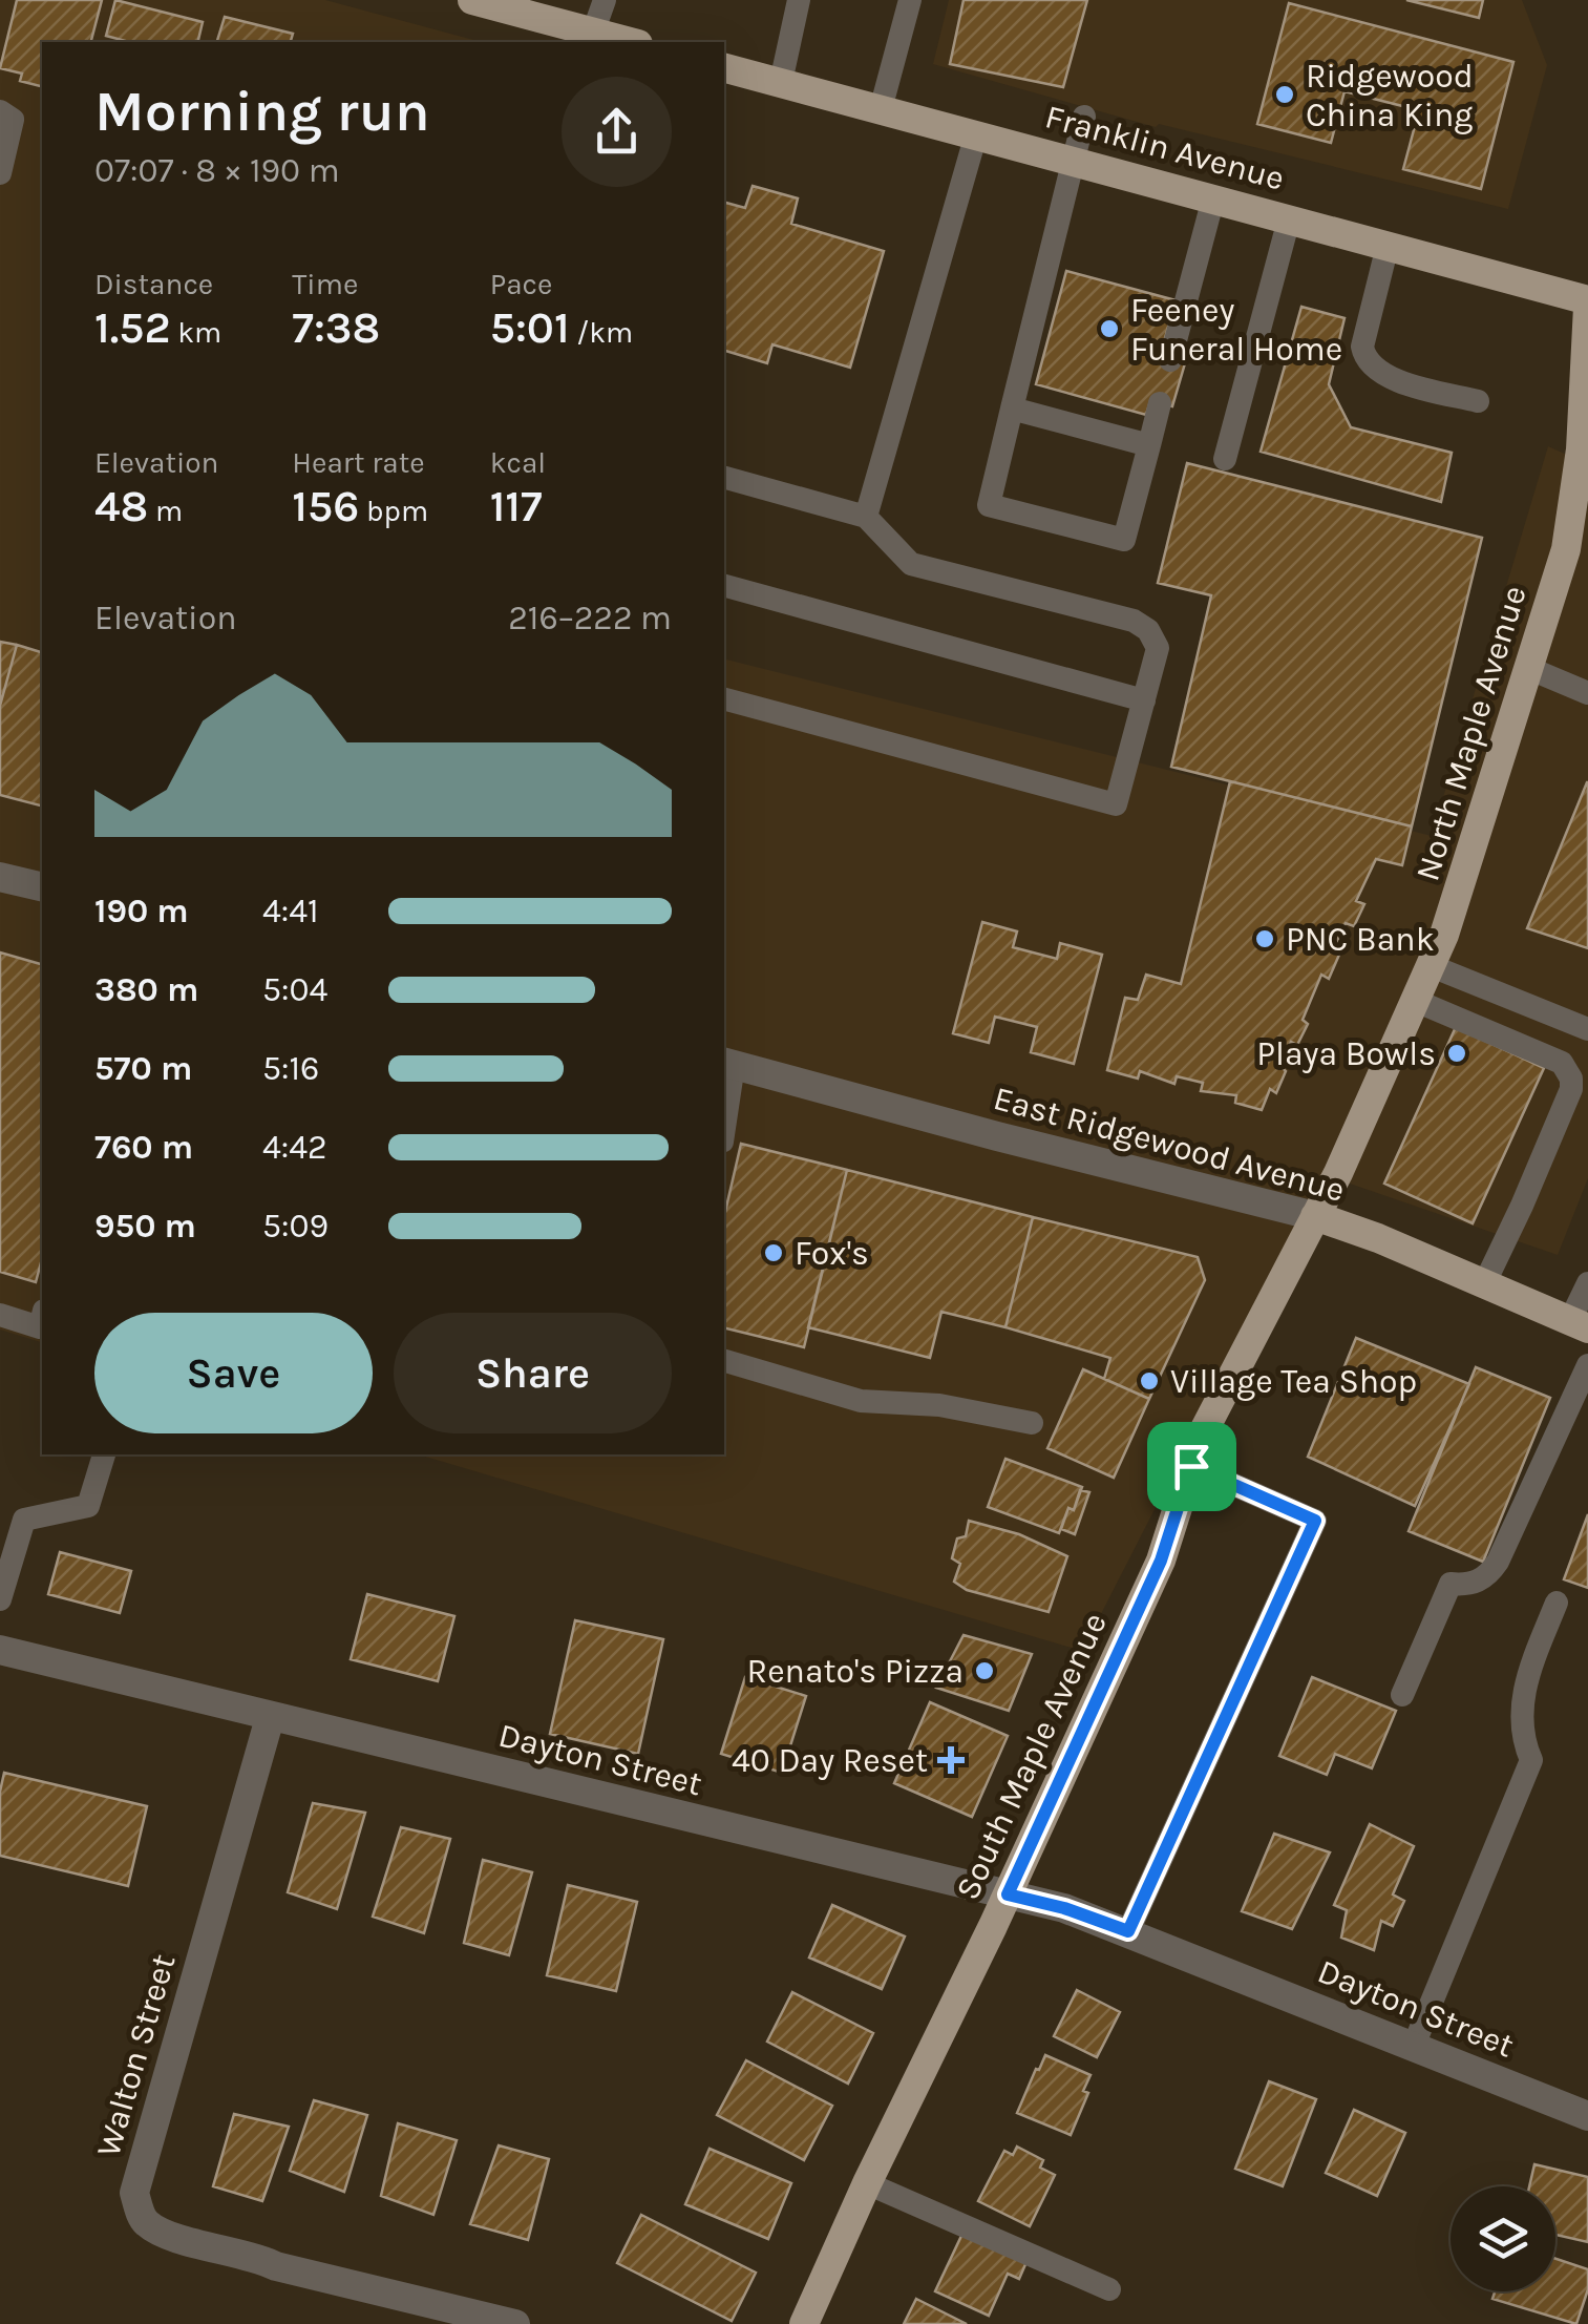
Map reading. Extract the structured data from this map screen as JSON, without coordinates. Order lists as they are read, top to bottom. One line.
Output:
{"streets":{"main road":["Franklin Avenue","North Maple Avenue","East Ridgewood Avenue","South Maple Avenue"],"street":["Dayton Street","Walton Street"]},"crossings":[["Franklin Avenue","North Maple Avenue"],["North Maple Avenue","East Ridgewood Avenue"],["North Maple Avenue","South Maple Avenue"],["East Ridgewood Avenue","South Maple Avenue"],["South Maple Avenue","Dayton Street"],["Dayton Street","Walton Street"]],"places":{"other":["Ridgewood China King","Feeney Funeral Home","PNC Bank","Playa Bowls","Fox's","Village Tea Shop","Renato's Pizza"],"health":["40 Day Reset"]},"page":{"heading":["Morning run","07:07 · 8 × 190 m"],"stats":[["Distance","1.52 km"],["Time","7:38"],["Pace","5:01 /km"],["Elevation","48 m"],["Heart rate","156 bpm"],["kcal","117"]],"chart":["Elevation","216–222 m"],"list":[{"name":"190 m","note":"4:41"},{"name":"380 m","note":"5:04"},{"name":"570 m","note":"5:16"},{"name":"760 m","note":"4:42"},{"name":"950 m","note":"5:09"}],"buttons":["Save","Share"]}}
